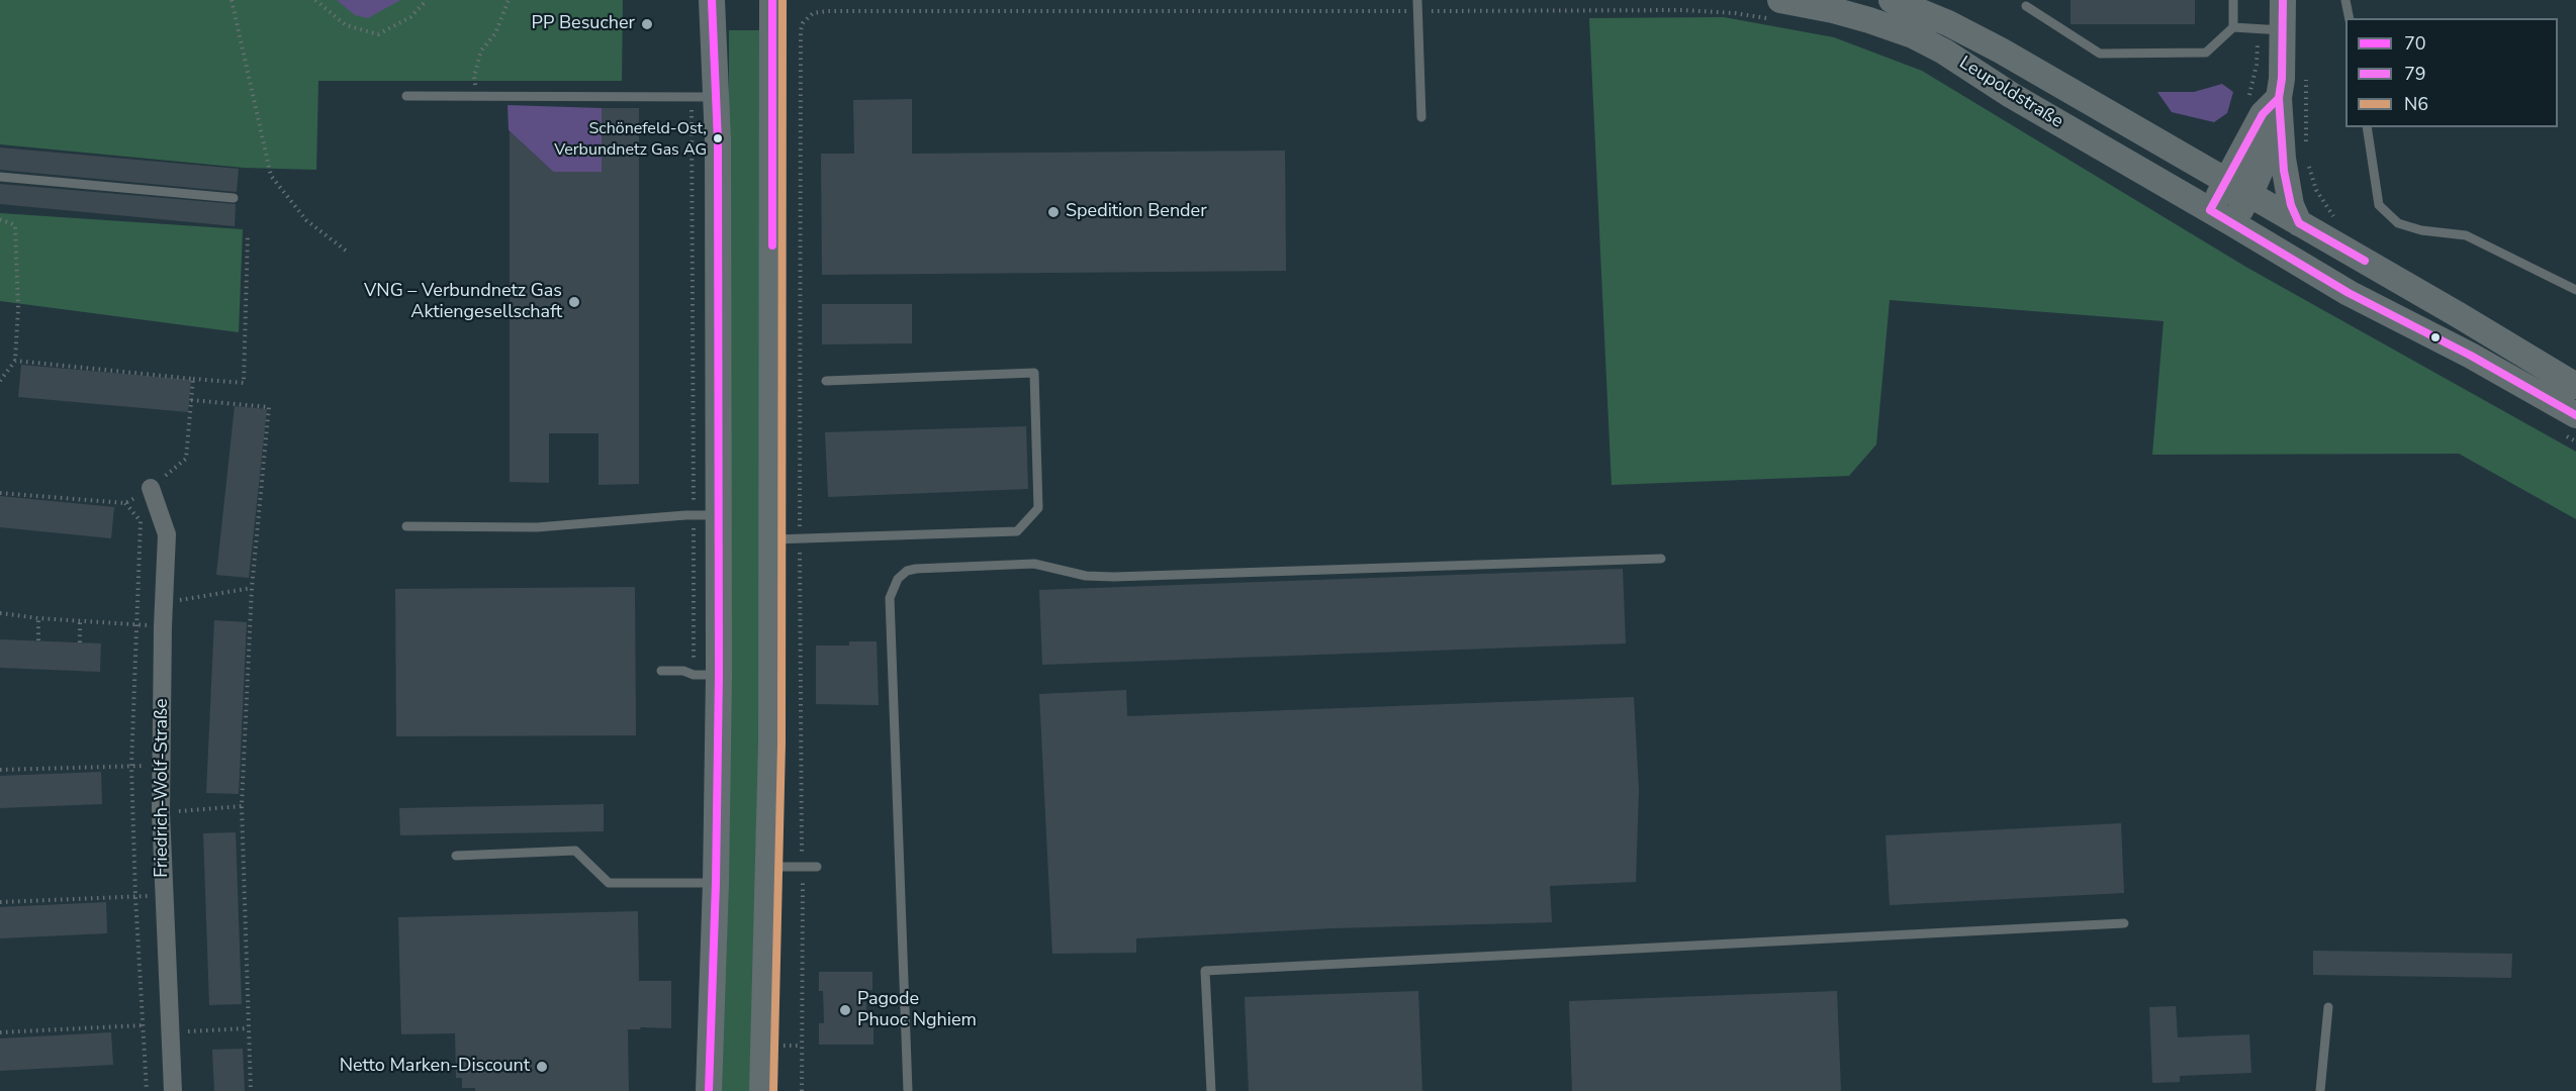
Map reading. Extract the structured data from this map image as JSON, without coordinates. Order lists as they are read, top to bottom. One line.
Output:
{"streets":{"main road":["Leupoldstraße"],"street":["Friedrich-Wolf-Straße"]},"places":["PP Besucher","Schönefeld-Ost, Verbundnetz Gas AG","Spedition Bender","VNG – Verbundnetz Gas Aktiengesellschaft","Pagode Phuoc Nghiem","Netto Marken-Discount"],"lines":["transit line 70","transit line 79","transit line N6"],"legend":["70","79","N6"]}
